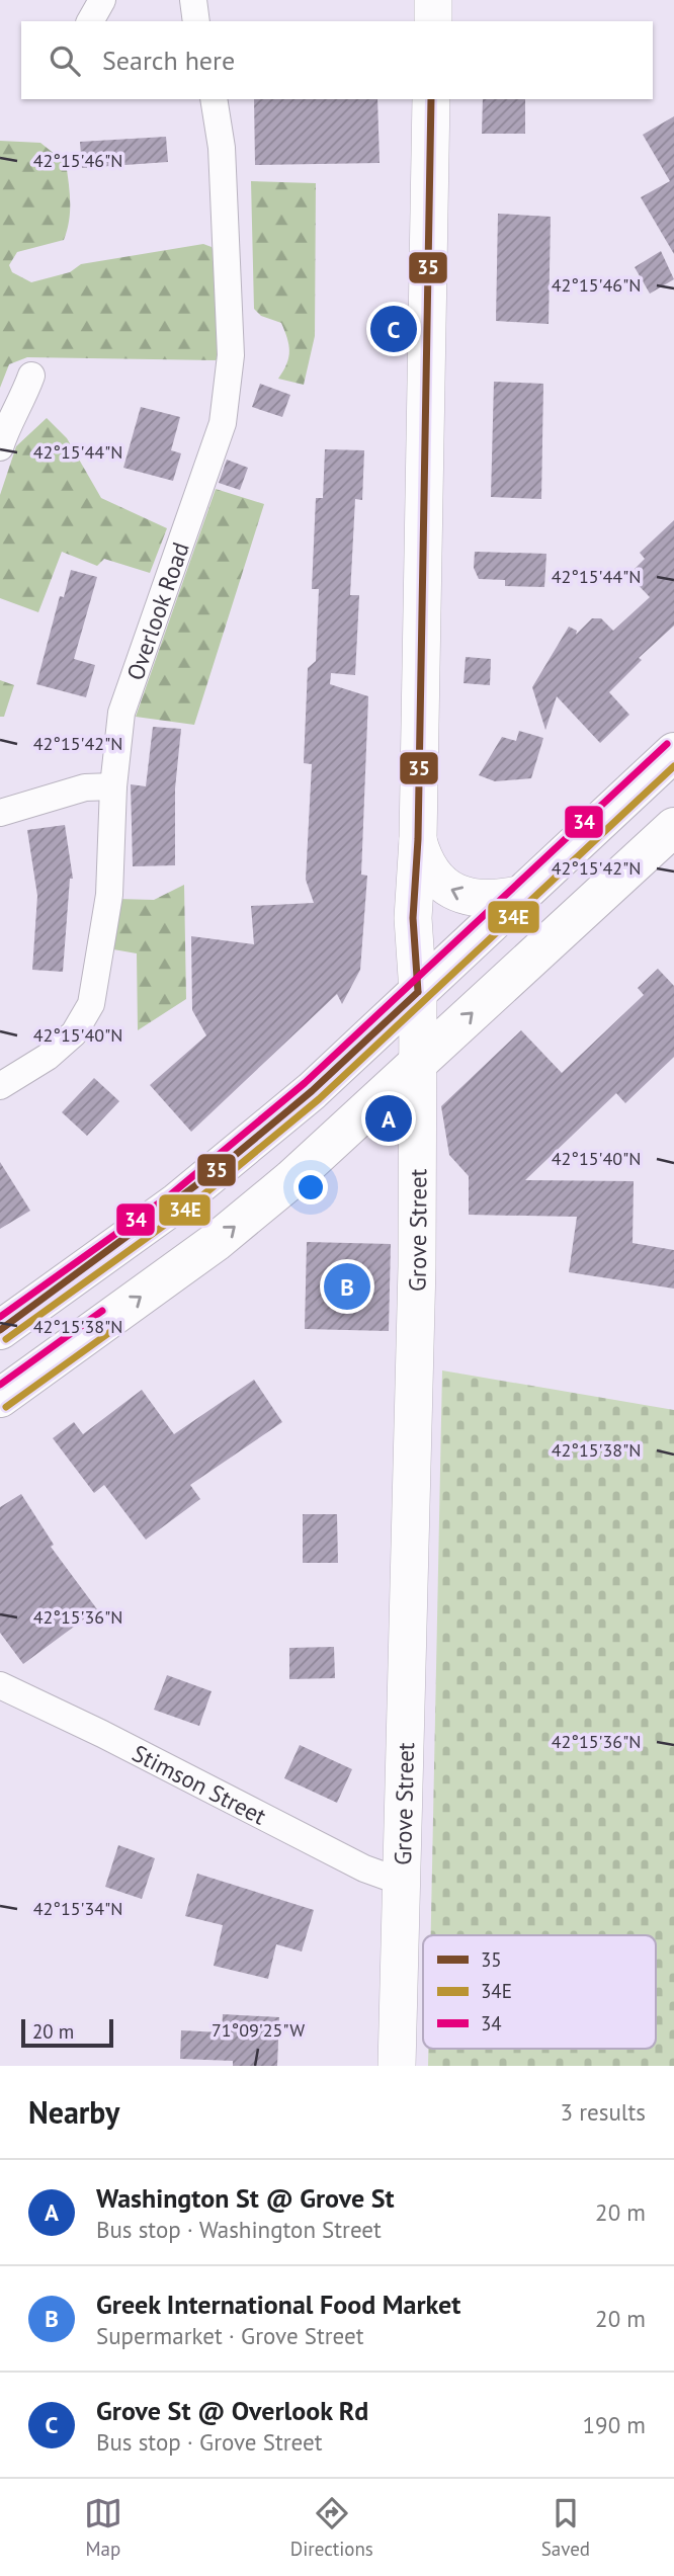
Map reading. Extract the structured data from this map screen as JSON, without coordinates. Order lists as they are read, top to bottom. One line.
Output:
{"streets":{"main road":["Grove Street"],"street":["Overlook Road","Stimson Street"]},"crossings":[["Grove Street","Stimson Street"]],"lines":["transit line 35","transit line 34","transit line 34E"],"legend":["35","34E","34"],"scale_bar":"20 m","page":{"search":"Search here","pins":["C","A","B"],"scale":"20 m","heading":["Nearby","3 results"],"list":[{"mark":"A","name":"Washington St @ Grove St","note":"Bus stop · Washington Street","value":"20 m"},{"mark":"B","name":"Greek International Food Market","note":"Supermarket · Grove Street","value":"20 m"},{"mark":"C","name":"Grove St @ Overlook Rd","note":"Bus stop · Grove Street","value":"190 m"}],"nav":["Map","Directions","Saved"]},"coordinates":["42°15'46\"N","42°15'44\"N","42°15'42\"N","42°15'40\"N","42°15'38\"N","42°15'36\"N","42°15'34\"N","71°09'25\"W"]}
